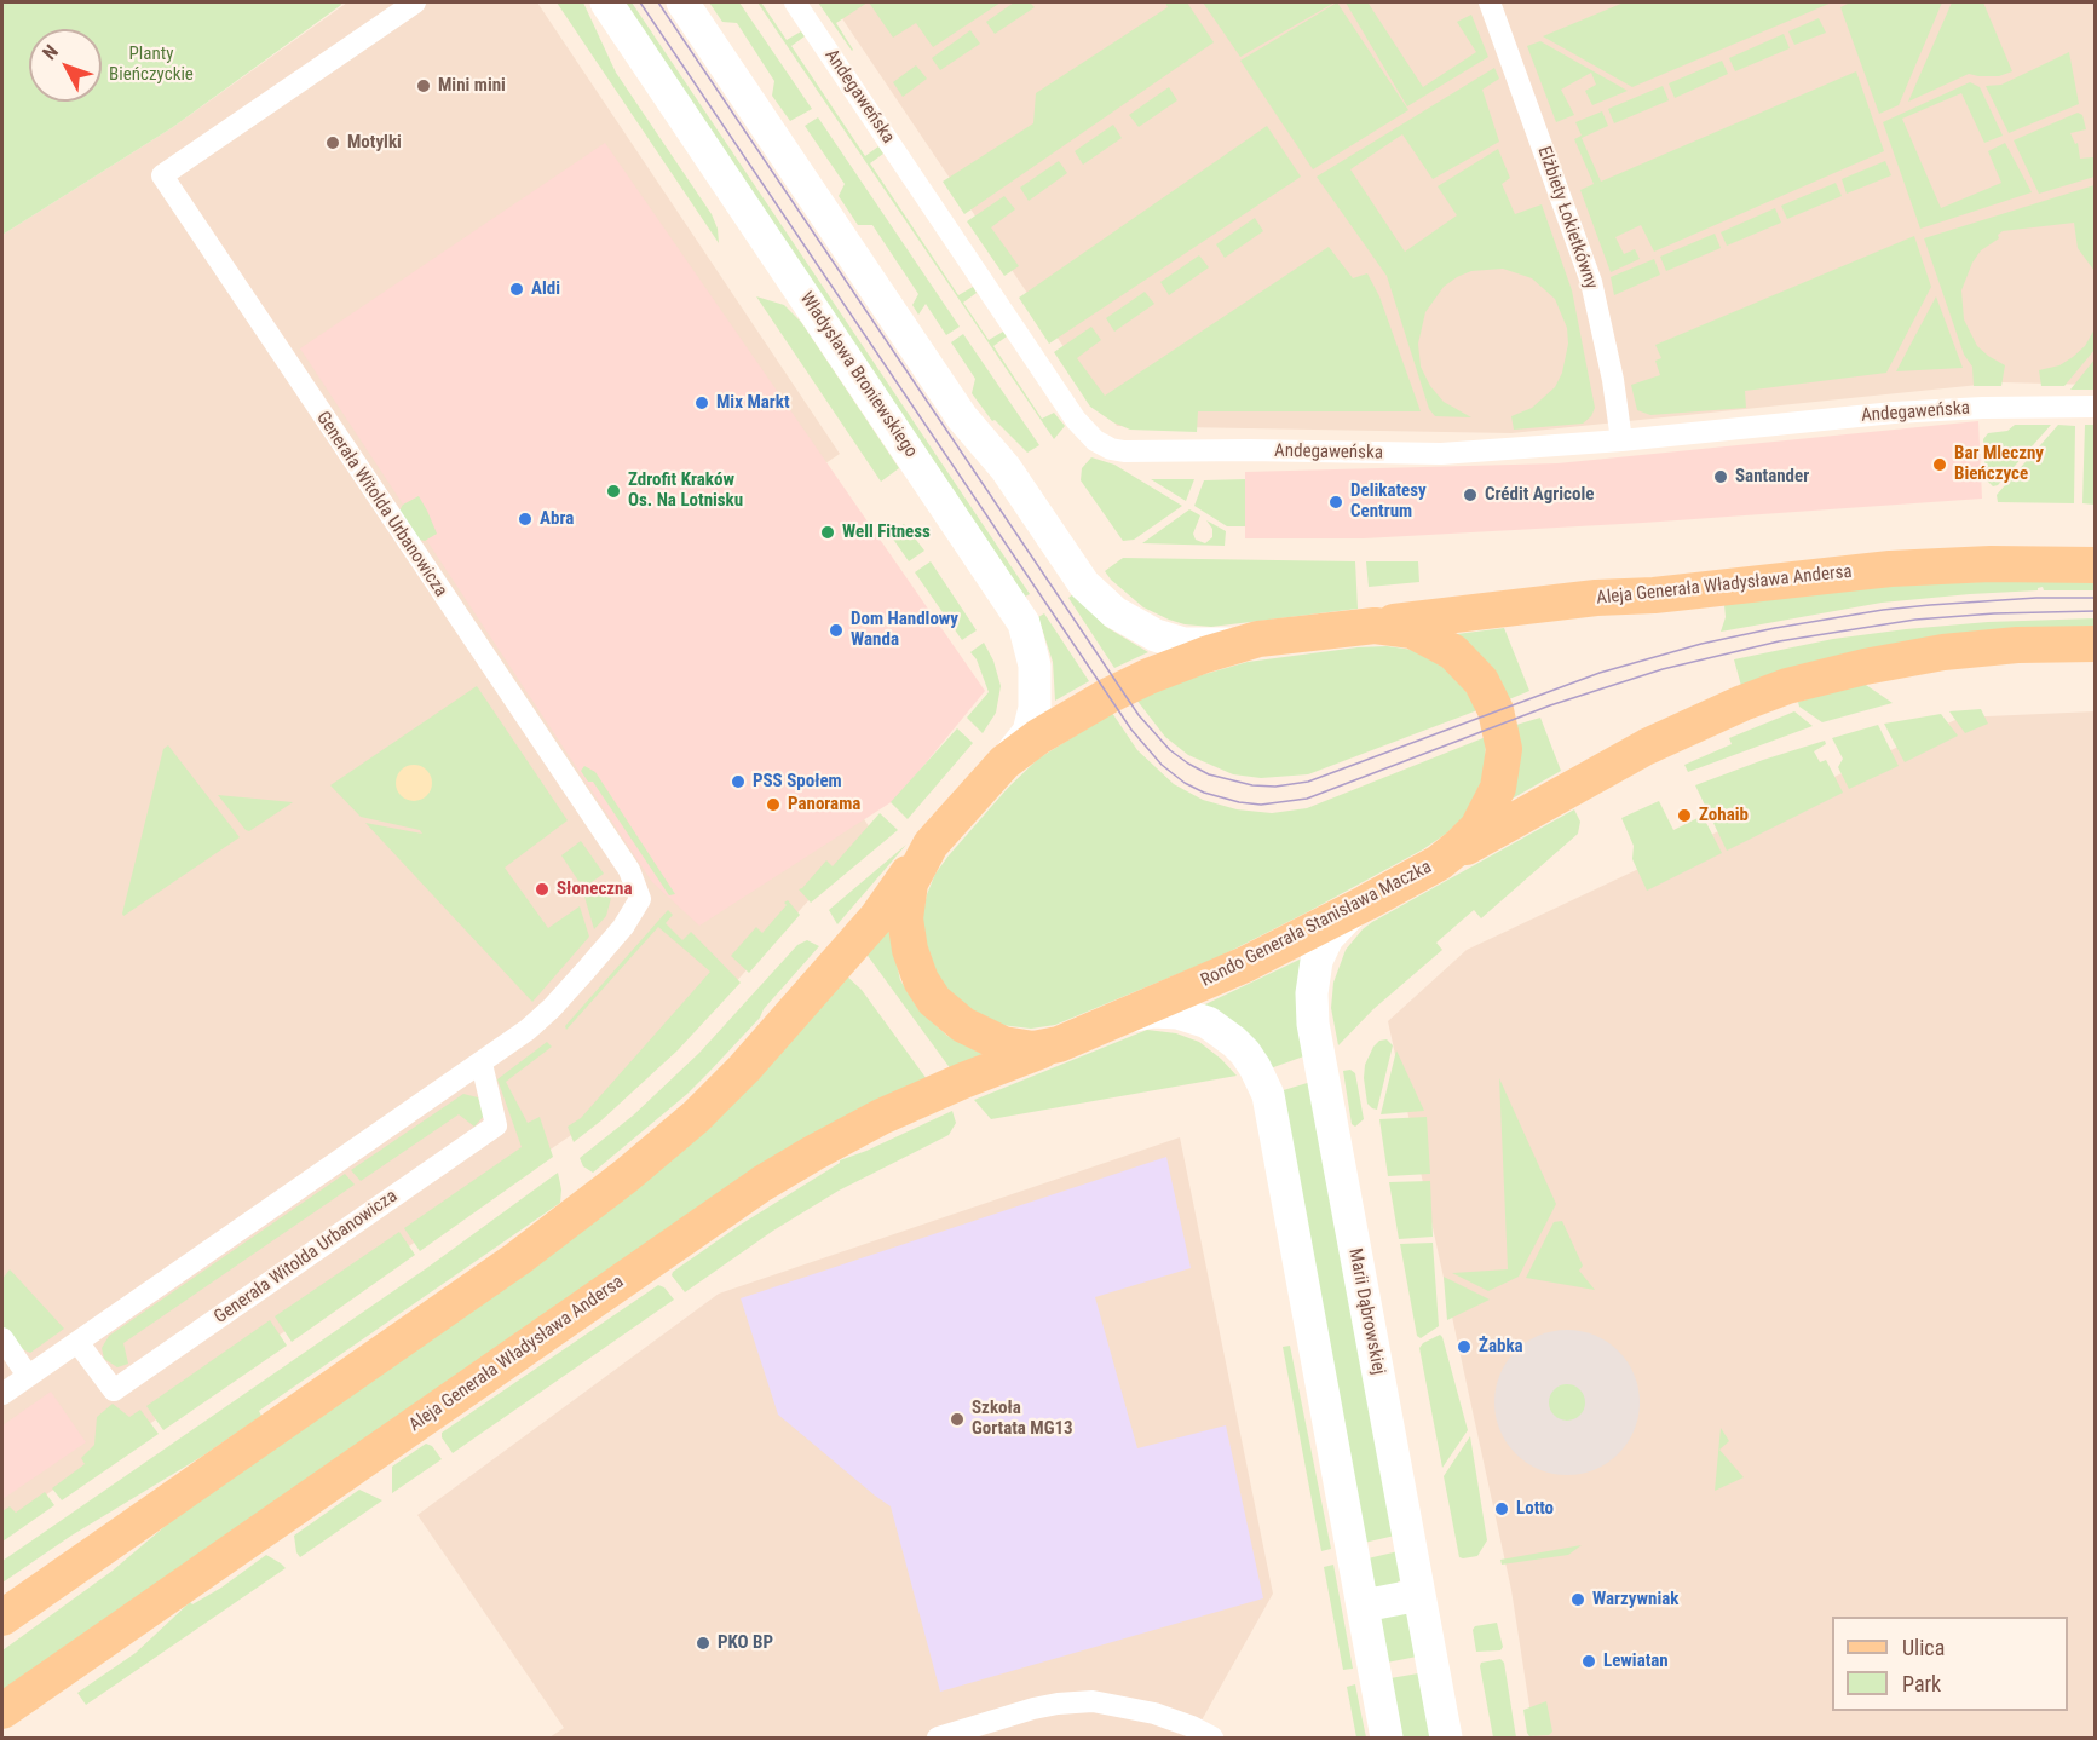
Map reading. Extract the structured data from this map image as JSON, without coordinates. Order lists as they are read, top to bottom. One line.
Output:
{"streets":{"main road":["Aleja Generała Władysława Andersa","Rondo Generała Stanisława Maczka"],"street":["Andegaweńska","Elżbiety Łokietkówny","Władysława Broniewskiego","Generała Witolda Urbanowicza","Marii Dąbrowskiej"]},"crossings":[["Andegaweńska","Elżbiety Łokietkówny"],["Władysława Broniewskiego","Rondo Generała Stanisława Maczka"],["Aleja Generała Władysława Andersa","Rondo Generała Stanisława Maczka"],["Rondo Generała Stanisława Maczka","Marii Dąbrowskiej"]],"parks":["Planty Bieńczyckie"],"places":["Mini mini","Motylki","Aldi","Mix Markt","Bar Mleczny Bieńczyce","Santander","Zdrofit Kraków Os. Na Lotnisku","Crédit Agricole","Delikatesy Centrum","Abra","Well Fitness","Dom Handlowy Wanda","PSS Społem","Panorama","Zohaib","Słoneczna","Żabka","Szkoła Gortata MG13","Lotto","Warzywniak","PKO BP","Lewiatan"],"legend":["Ulica","Park"],"north":"top left"}
